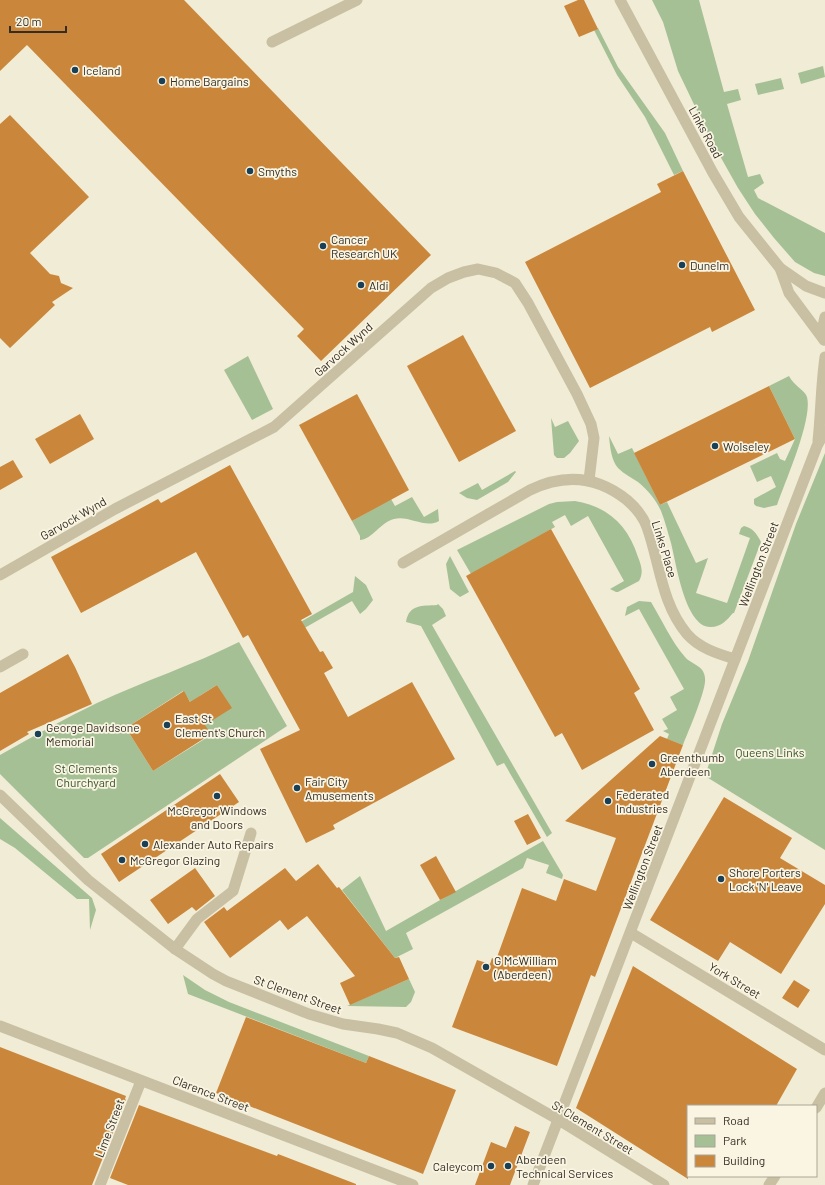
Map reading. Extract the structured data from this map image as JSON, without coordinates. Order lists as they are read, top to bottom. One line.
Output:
{"streets":{"street":["Links Road","Garvock Wynd","Links Place","Wellington Street","York Street","St Clement Street","Clarence Street","Lime Street"]},"crossings":[["Garvock Wynd","Links Place"],["Links Place","Wellington Street"],["Wellington Street","York Street"],["Wellington Street","St Clement Street"],["Clarence Street","Lime Street"]],"parks":["Queens Links","St Clements Churchyard"],"places":["Iceland","Home Bargains","Smyths","Cancer Research UK","Dunelm","Aldi","Wolseley","East St Clement's Church","George Davidsone Memorial","Greenthumb Aberdeen","Fair City Amusements","McGregor Windows and Doors","Federated Industries","Alexander Auto Repairs","McGregor Glazing","Shore Porters Lock 'N' Leave","G McWilliam (Aberdeen)","Caleycom","Aberdeen Technical Services"],"legend":["Road","Park","Building"],"scale_bar":"20 m"}
